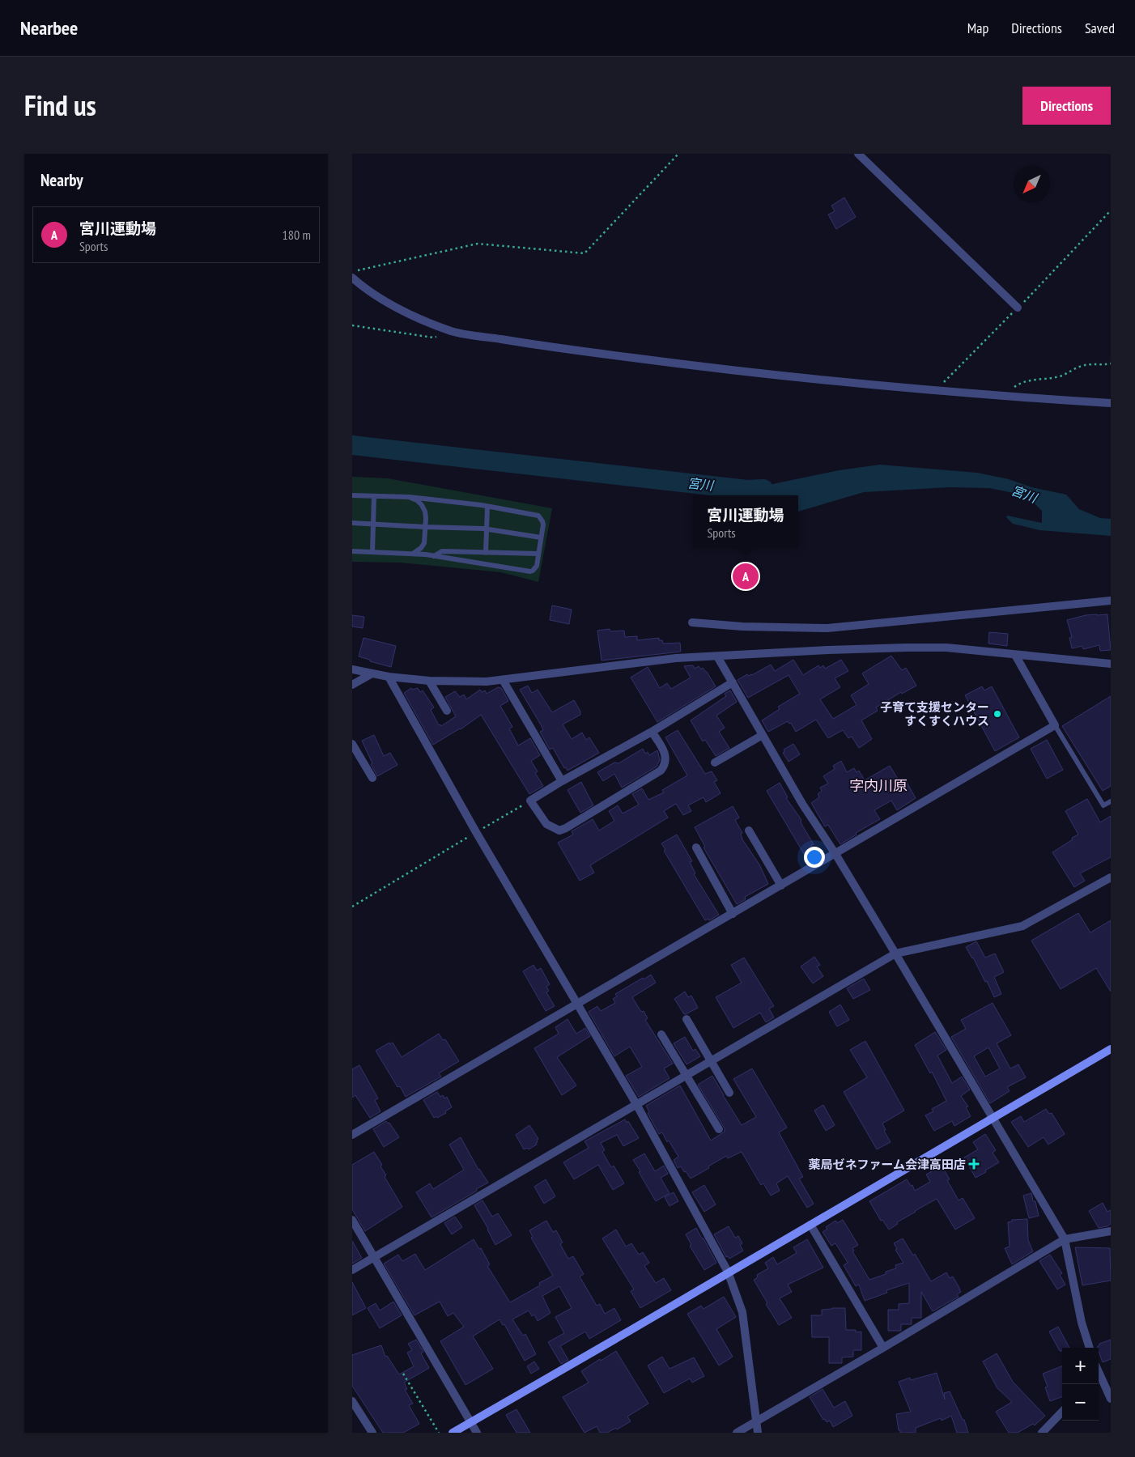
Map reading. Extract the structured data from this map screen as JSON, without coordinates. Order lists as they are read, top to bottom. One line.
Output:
{"districts":["字内川原"],"water":["宮川"],"places":{"other":["子育て支援センター すくすくハウス"],"health":["薬局ゼネファーム会津高田店"]},"north":"bottom left","page":{"header":"Nearbee","nav":["Map","Directions","Saved"],"title":"Find us","buttons":"Directions","heading":"Nearby","list":[{"mark":"A","name":"宮川運動場","note":"Sports","value":"180 m"}],"popup":["宮川運動場","Sports"],"pins":"A","map_buttons":["+","−"]}}
